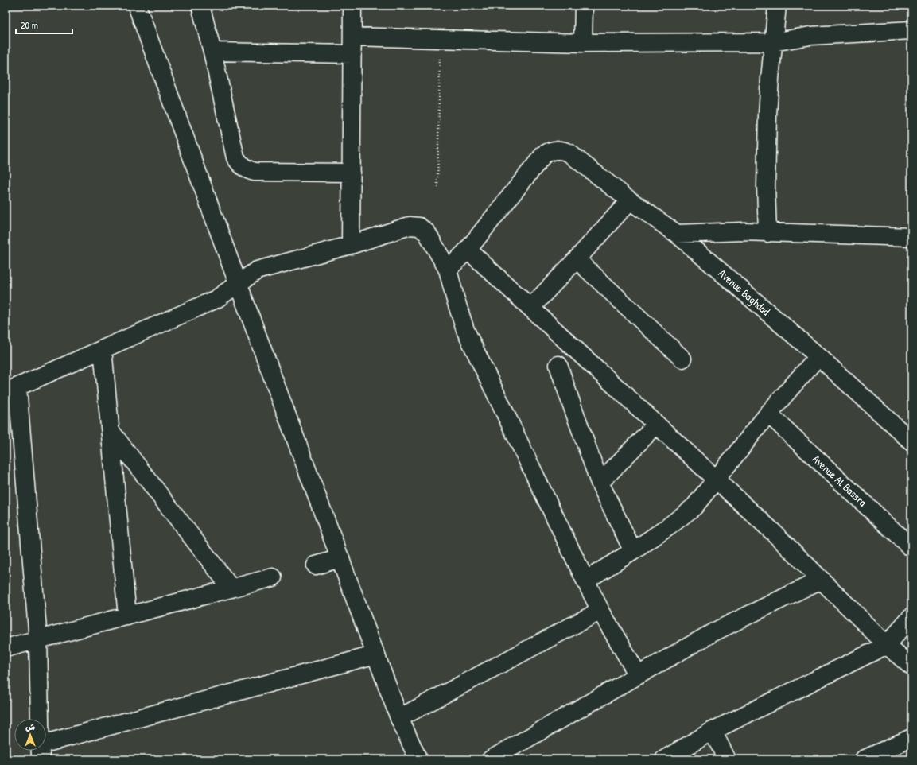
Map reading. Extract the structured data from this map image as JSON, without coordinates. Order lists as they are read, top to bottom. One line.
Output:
{"streets":{"street":["Avenue Baghdad","Avenue Al Bassra"]},"scale_bar":"20 m","north":"top"}
